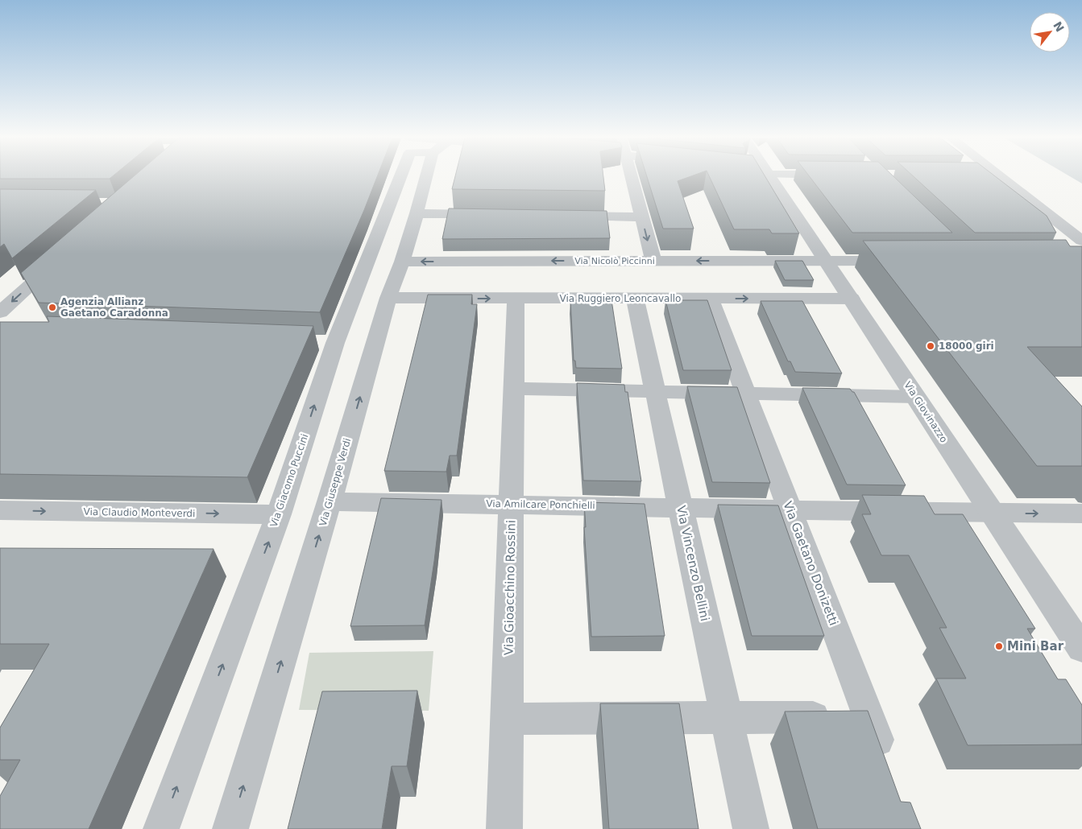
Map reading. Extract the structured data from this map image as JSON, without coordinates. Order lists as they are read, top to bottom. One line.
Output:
{"streets":{"street":["Via Nicolò Piccinni","Via Ruggiero Leoncavallo","Via Giovinazzo","Via Giacomo Puccini","Via Giuseppe Verdi","Via Amilcare Ponchielli","Via Claudio Monteverdi","Via Vincenzo Bellini","Via Gaetano Donizetti","Via Gioacchino Rossini"]},"crossings":[["Via Nicolò Piccinni","Via Giovinazzo"],["Via Nicolò Piccinni","Via Giuseppe Verdi"],["Via Ruggiero Leoncavallo","Via Giovinazzo"],["Via Ruggiero Leoncavallo","Via Giuseppe Verdi"],["Via Ruggiero Leoncavallo","Via Vincenzo Bellini"],["Via Ruggiero Leoncavallo","Via Gaetano Donizetti"],["Via Ruggiero Leoncavallo","Via Gioacchino Rossini"],["Via Giovinazzo","Via Amilcare Ponchielli"],["Via Giacomo Puccini","Via Claudio Monteverdi"],["Via Giuseppe Verdi","Via Amilcare Ponchielli"],["Via Amilcare Ponchielli","Via Vincenzo Bellini"],["Via Amilcare Ponchielli","Via Gaetano Donizetti"],["Via Amilcare Ponchielli","Via Gioacchino Rossini"]],"one_way":["Via Giacomo Puccini","Via Giuseppe Verdi","Via Claudio Monteverdi"],"places":["Agenzia Allianz Gaetano Caradonna","18000 giri","Mini Bar"],"north":"top right"}
